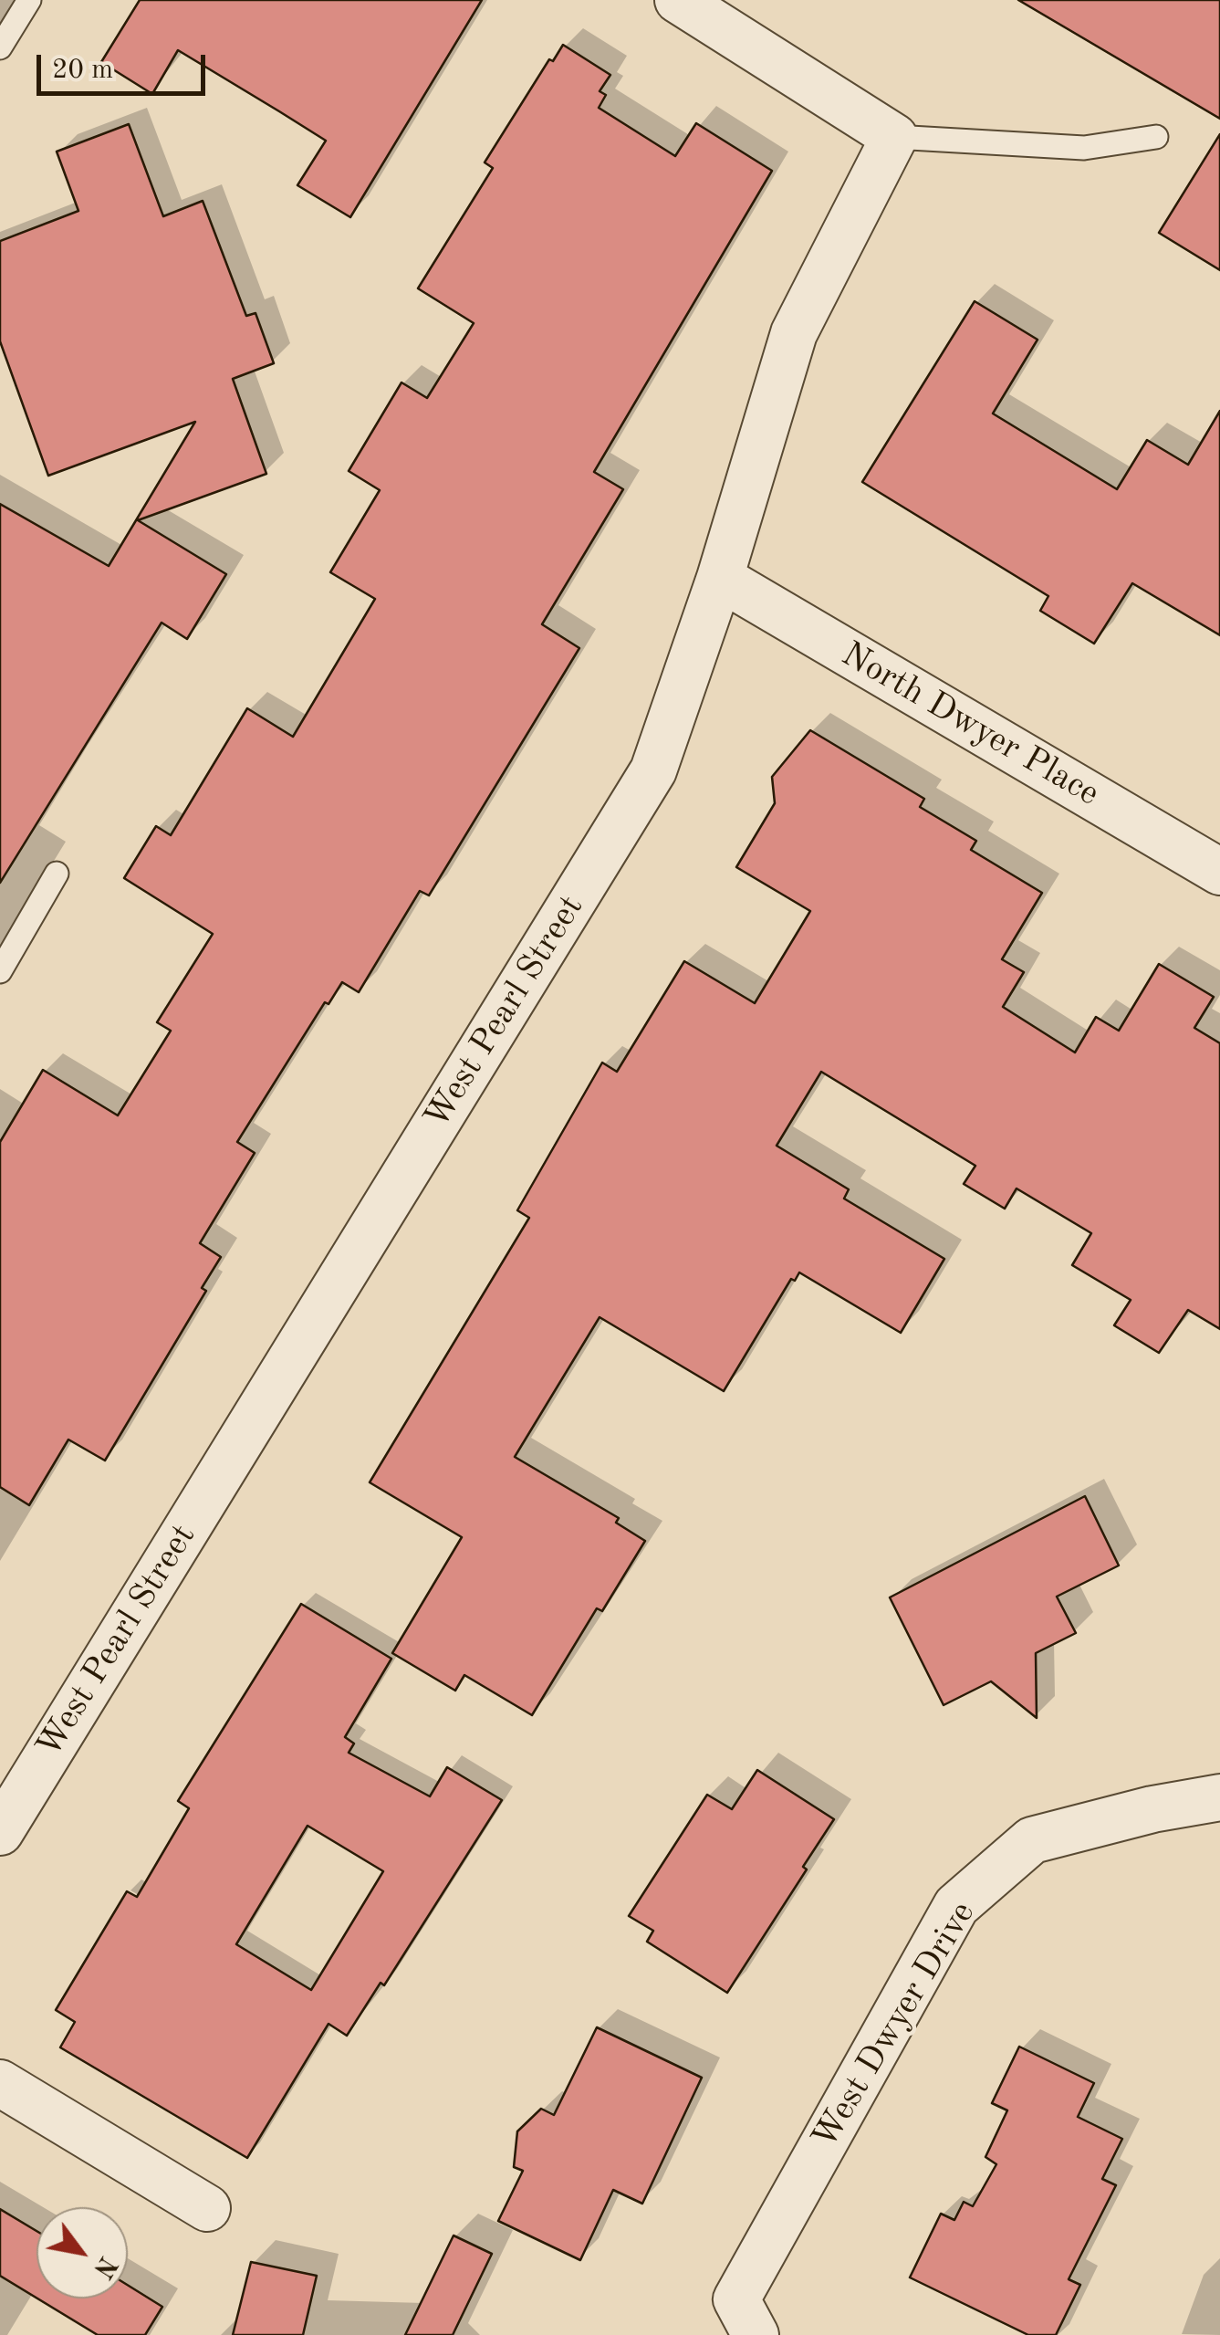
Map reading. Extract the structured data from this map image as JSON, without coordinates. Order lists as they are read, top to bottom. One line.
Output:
{"streets":{"street":["North Dwyer Place","West Pearl Street","West Dwyer Drive"]},"crossings":[["North Dwyer Place","West Pearl Street"]],"scale_bar":"20 m","north":"bottom right"}
